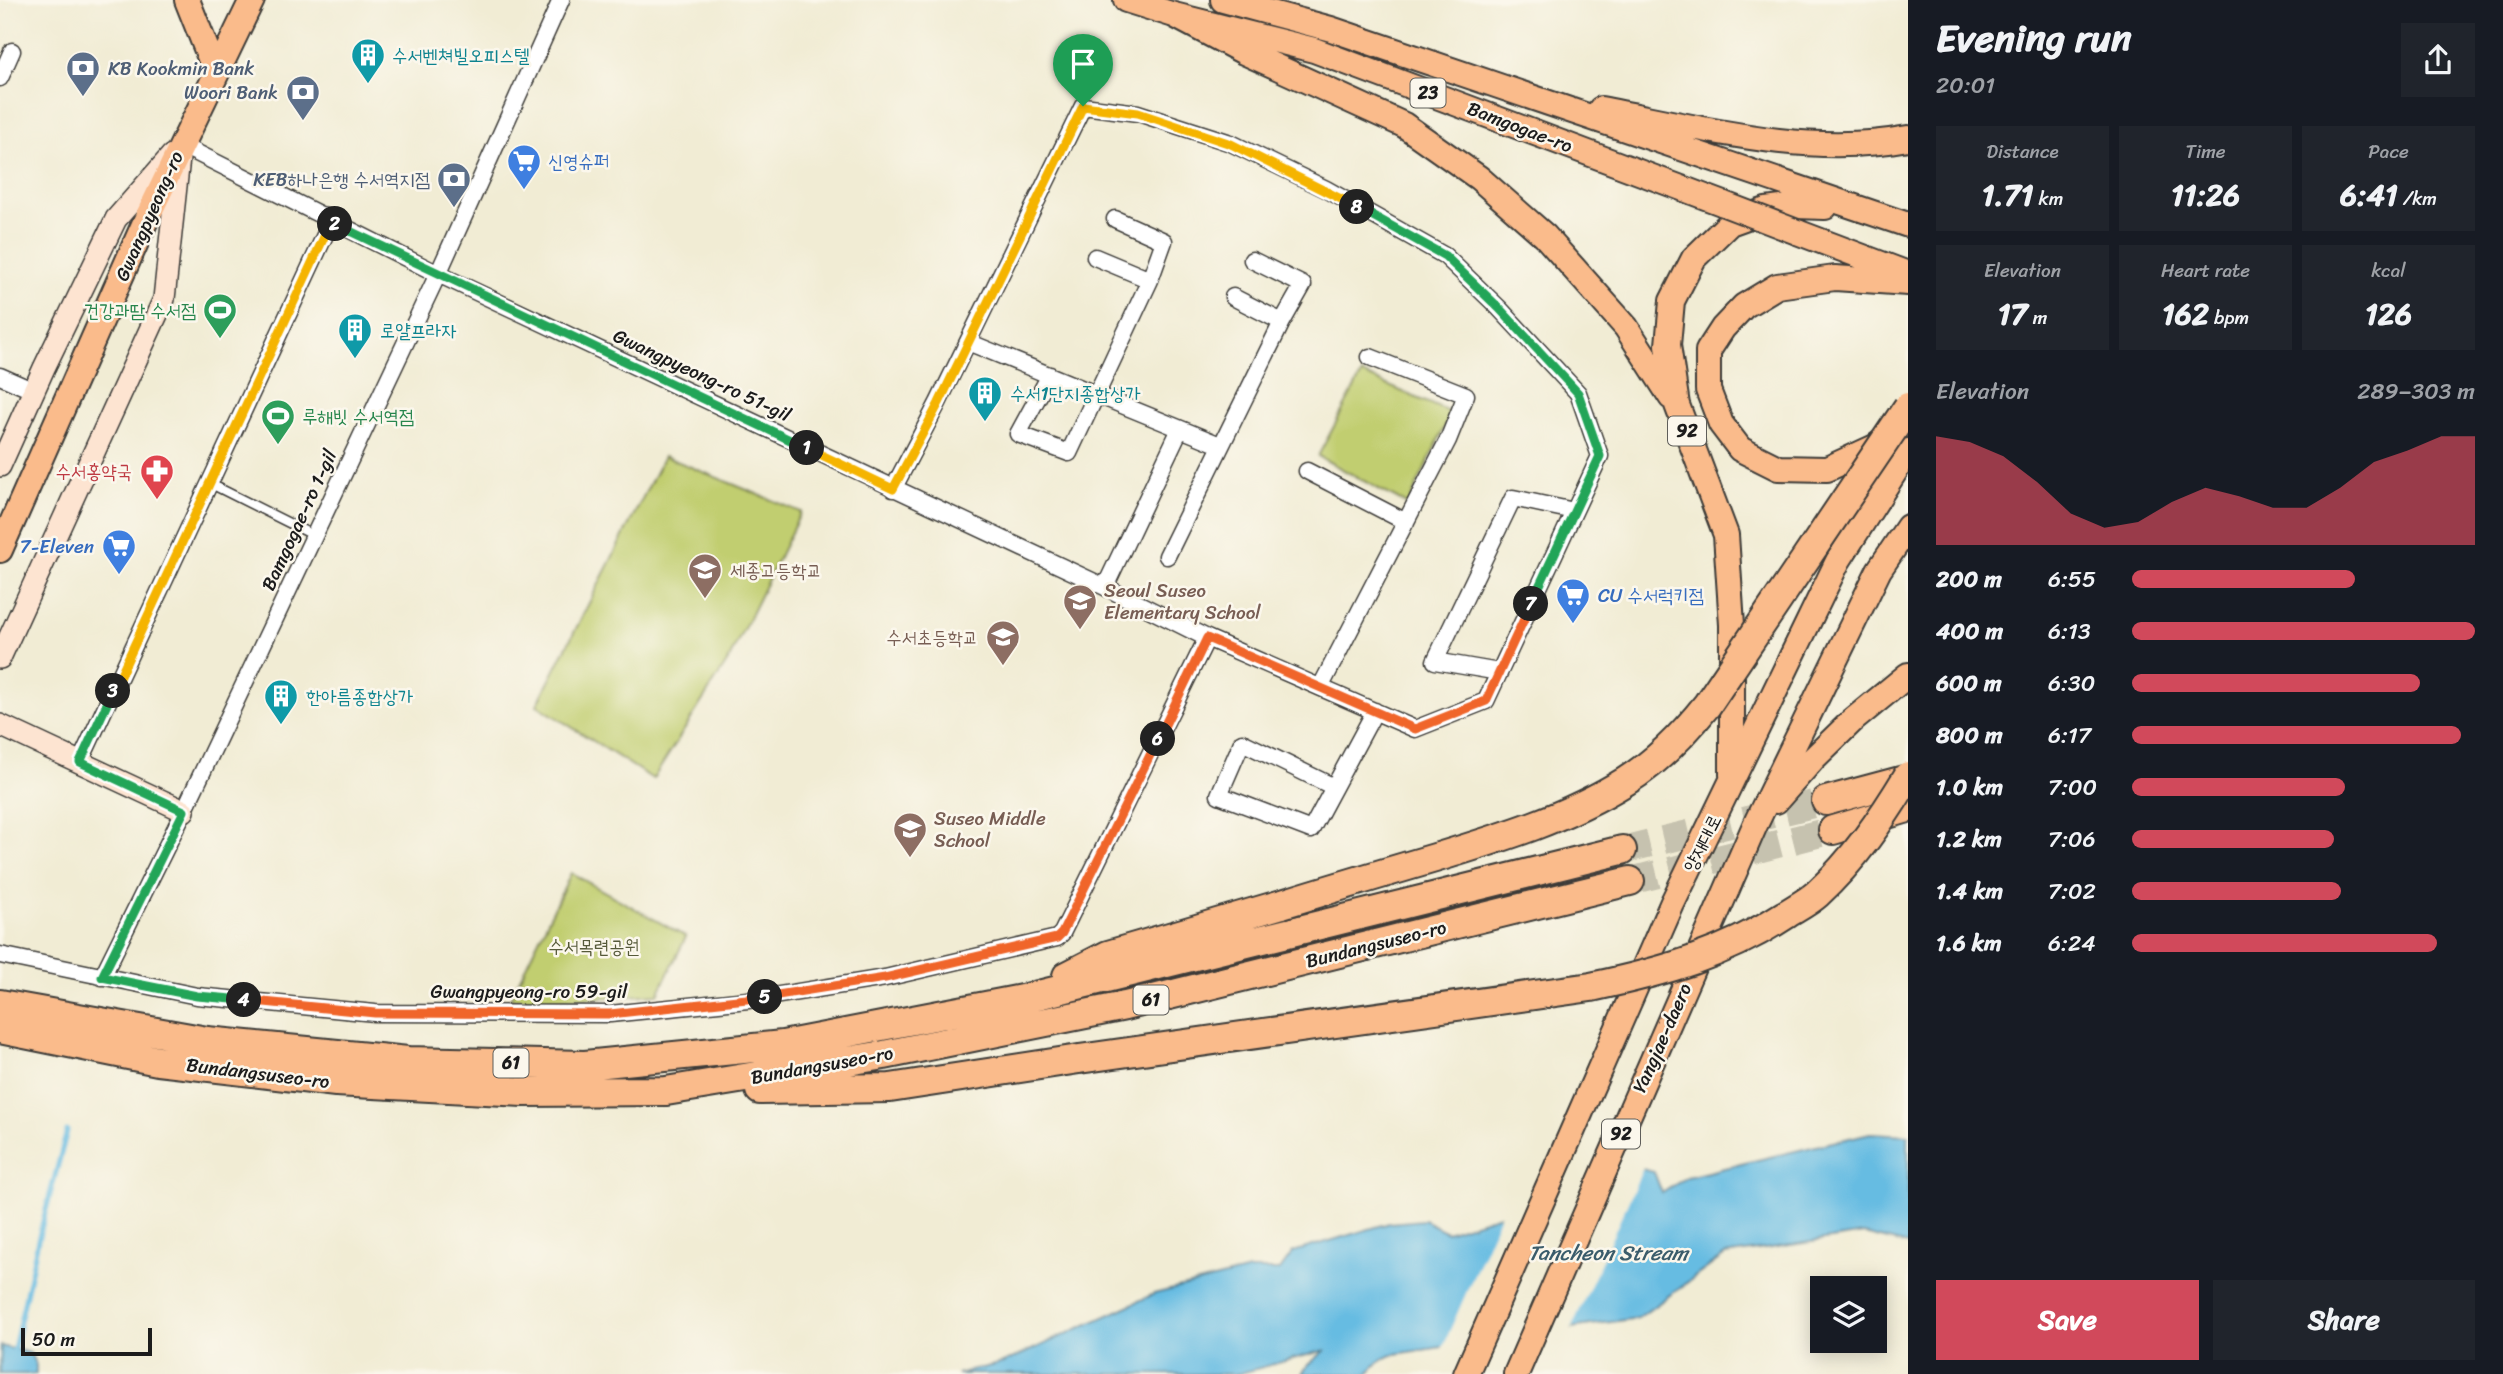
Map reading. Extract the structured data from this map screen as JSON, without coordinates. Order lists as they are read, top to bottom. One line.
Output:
{"streets":{"highway":["Bundangsuseo-ro","61"],"main road":["23","Bamgogae-ro","Gwangpyeong-ro","92","양재대로","Yangjae-daero"],"street":["Gwangpyeong-ro 51-gil","Bamgogae-ro 1-gil","Gwangpyeong-ro 59-gil"]},"crossings":[["23","Bamgogae-ro"],["Bamgogae-ro","92"],["Gwangpyeong-ro","Gwangpyeong-ro 51-gil"],["Gwangpyeong-ro 51-gil","Bamgogae-ro 1-gil"],["Gwangpyeong-ro 51-gil","Gwangpyeong-ro 59-gil"],["92","양재대로"],["Bamgogae-ro 1-gil","Gwangpyeong-ro 59-gil"],["양재대로","Yangjae-daero"]],"water":["Tancheon Stream"],"parks":["수서목련공원"],"places":{"building":["수서벤쳐빌오피스텔","로얄프라자","수서1단지종합상가","한아름종합상가"],"bank":["KB Kookmin Bank","Woori Bank","KEB하나은행 수서역지점"],"supermarket":["신영슈퍼","7-Eleven","CU 수서럭키점"],"sports":["건강과땀 수서점","루해빗 수서역점"],"pharmacy":["수서홍약국"],"school or university":["세종고등학교","Seoul Suseo Elementary School","수서초등학교","Suseo Middle School"]},"scale_bar":"50 m","page":{"heading":["Evening run","20:01"],"stats":[["Distance","1.71 km"],["Time","11:26"],["Pace","6:41 /km"],["Elevation","17 m"],["Heart rate","162 bpm"],["kcal","126"]],"pins":["8","2","1","7","3","6","5","4"],"chart":["Elevation","289–303 m"],"list":[{"name":"200 m","note":"6:55"},{"name":"400 m","note":"6:13"},{"name":"600 m","note":"6:30"},{"name":"800 m","note":"6:17"},{"name":"1.0 km","note":"7:00"},{"name":"1.2 km","note":"7:06"},{"name":"1.4 km","note":"7:02"},{"name":"1.6 km","note":"6:24"}],"buttons":["Save","Share"],"scale":"50 m"}}
